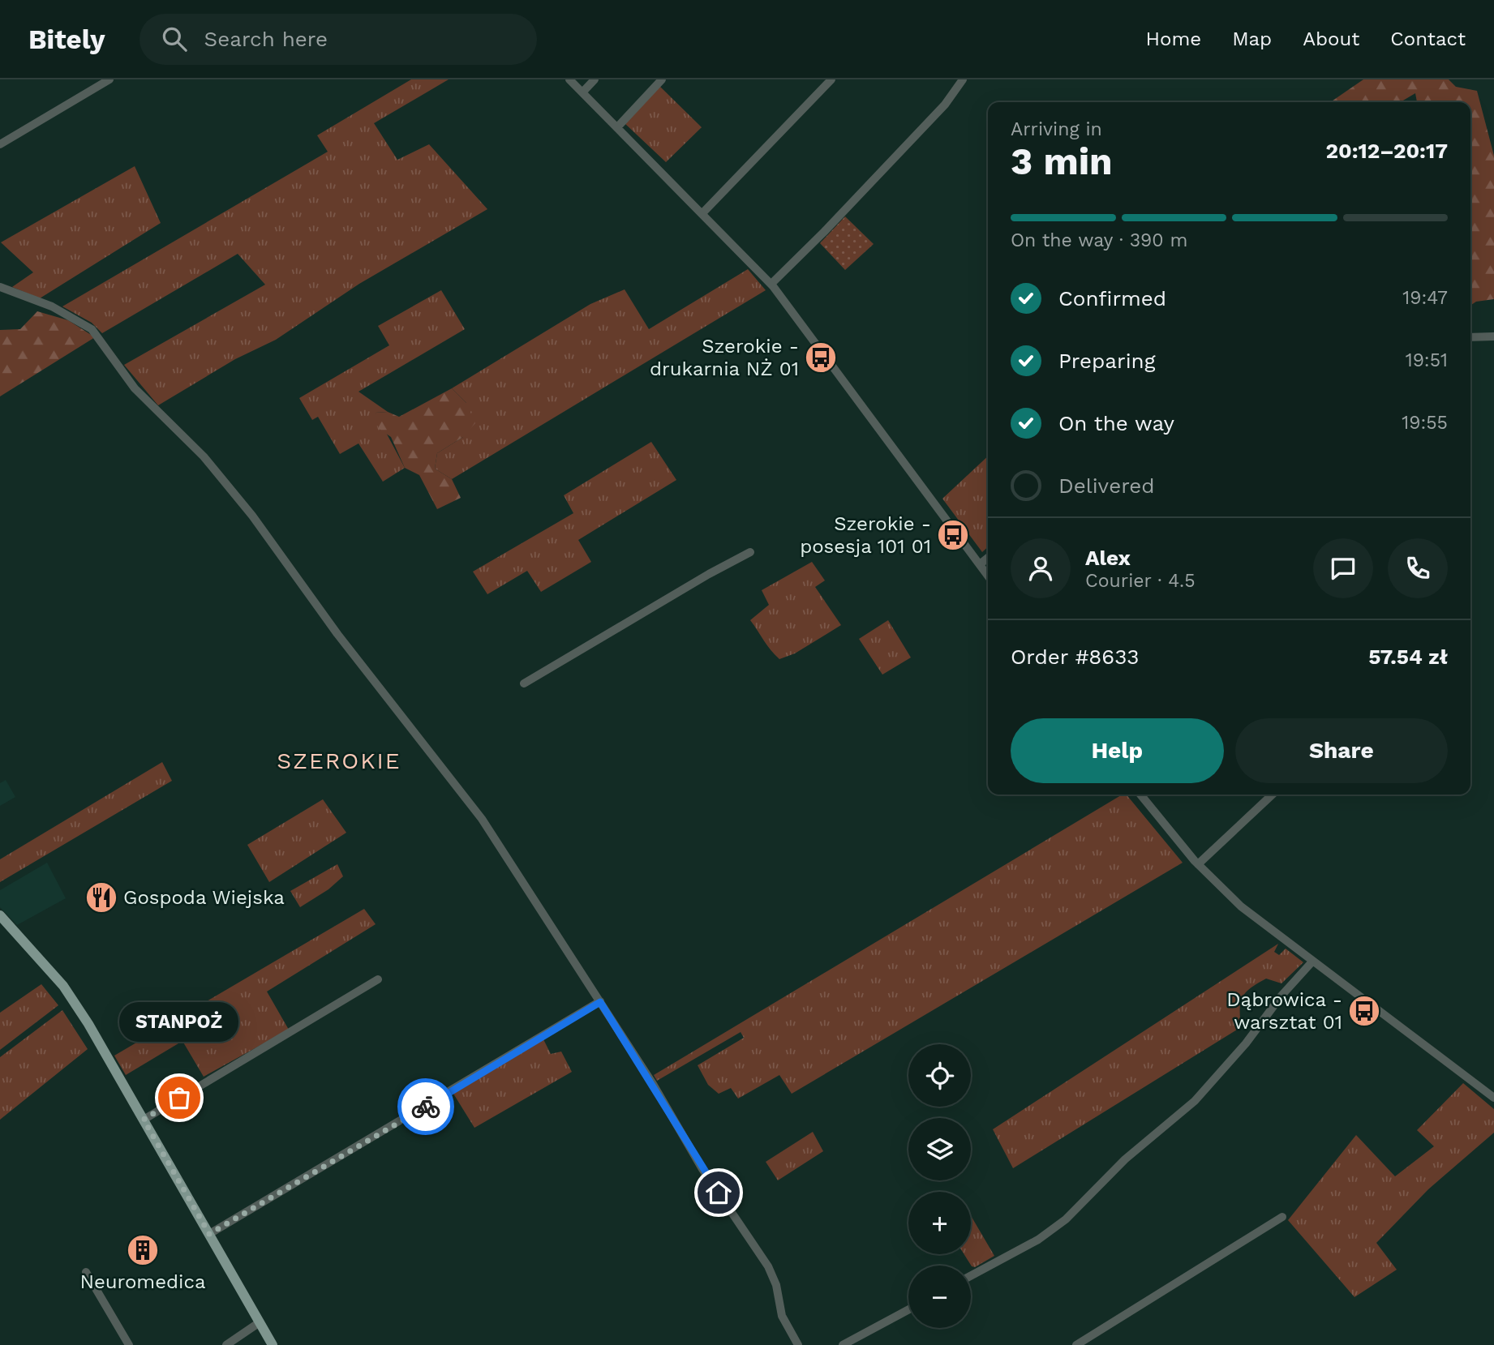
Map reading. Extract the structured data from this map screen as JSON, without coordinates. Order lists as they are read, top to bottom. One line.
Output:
{"districts":["SZEROKIE"],"places":{"bus stop":["Szerokie - drukarnia NŻ 01","Szerokie - posesja 101 01","Dąbrowica - warsztat 01"],"restaurant":["Gospoda Wiejska"],"other":["STANPOŻ"],"building":["Neuromedica"]},"page":{"header":"Bitely","search":"Search here","nav":["Home","Map","About","Contact"],"heading":["3 min","Arriving in","20:12–20:17"],"panel":["Alex","Courier · 4.5","Order #8633","57.54 zł"],"bar":"On the way · 390 m","list":[["Confirmed","19:47"],["Preparing","19:51"],["On the way","19:55"],"Delivered"],"buttons":["Help","Share"],"bubble":"STANPOŻ","map_buttons":["+","−"]}}
